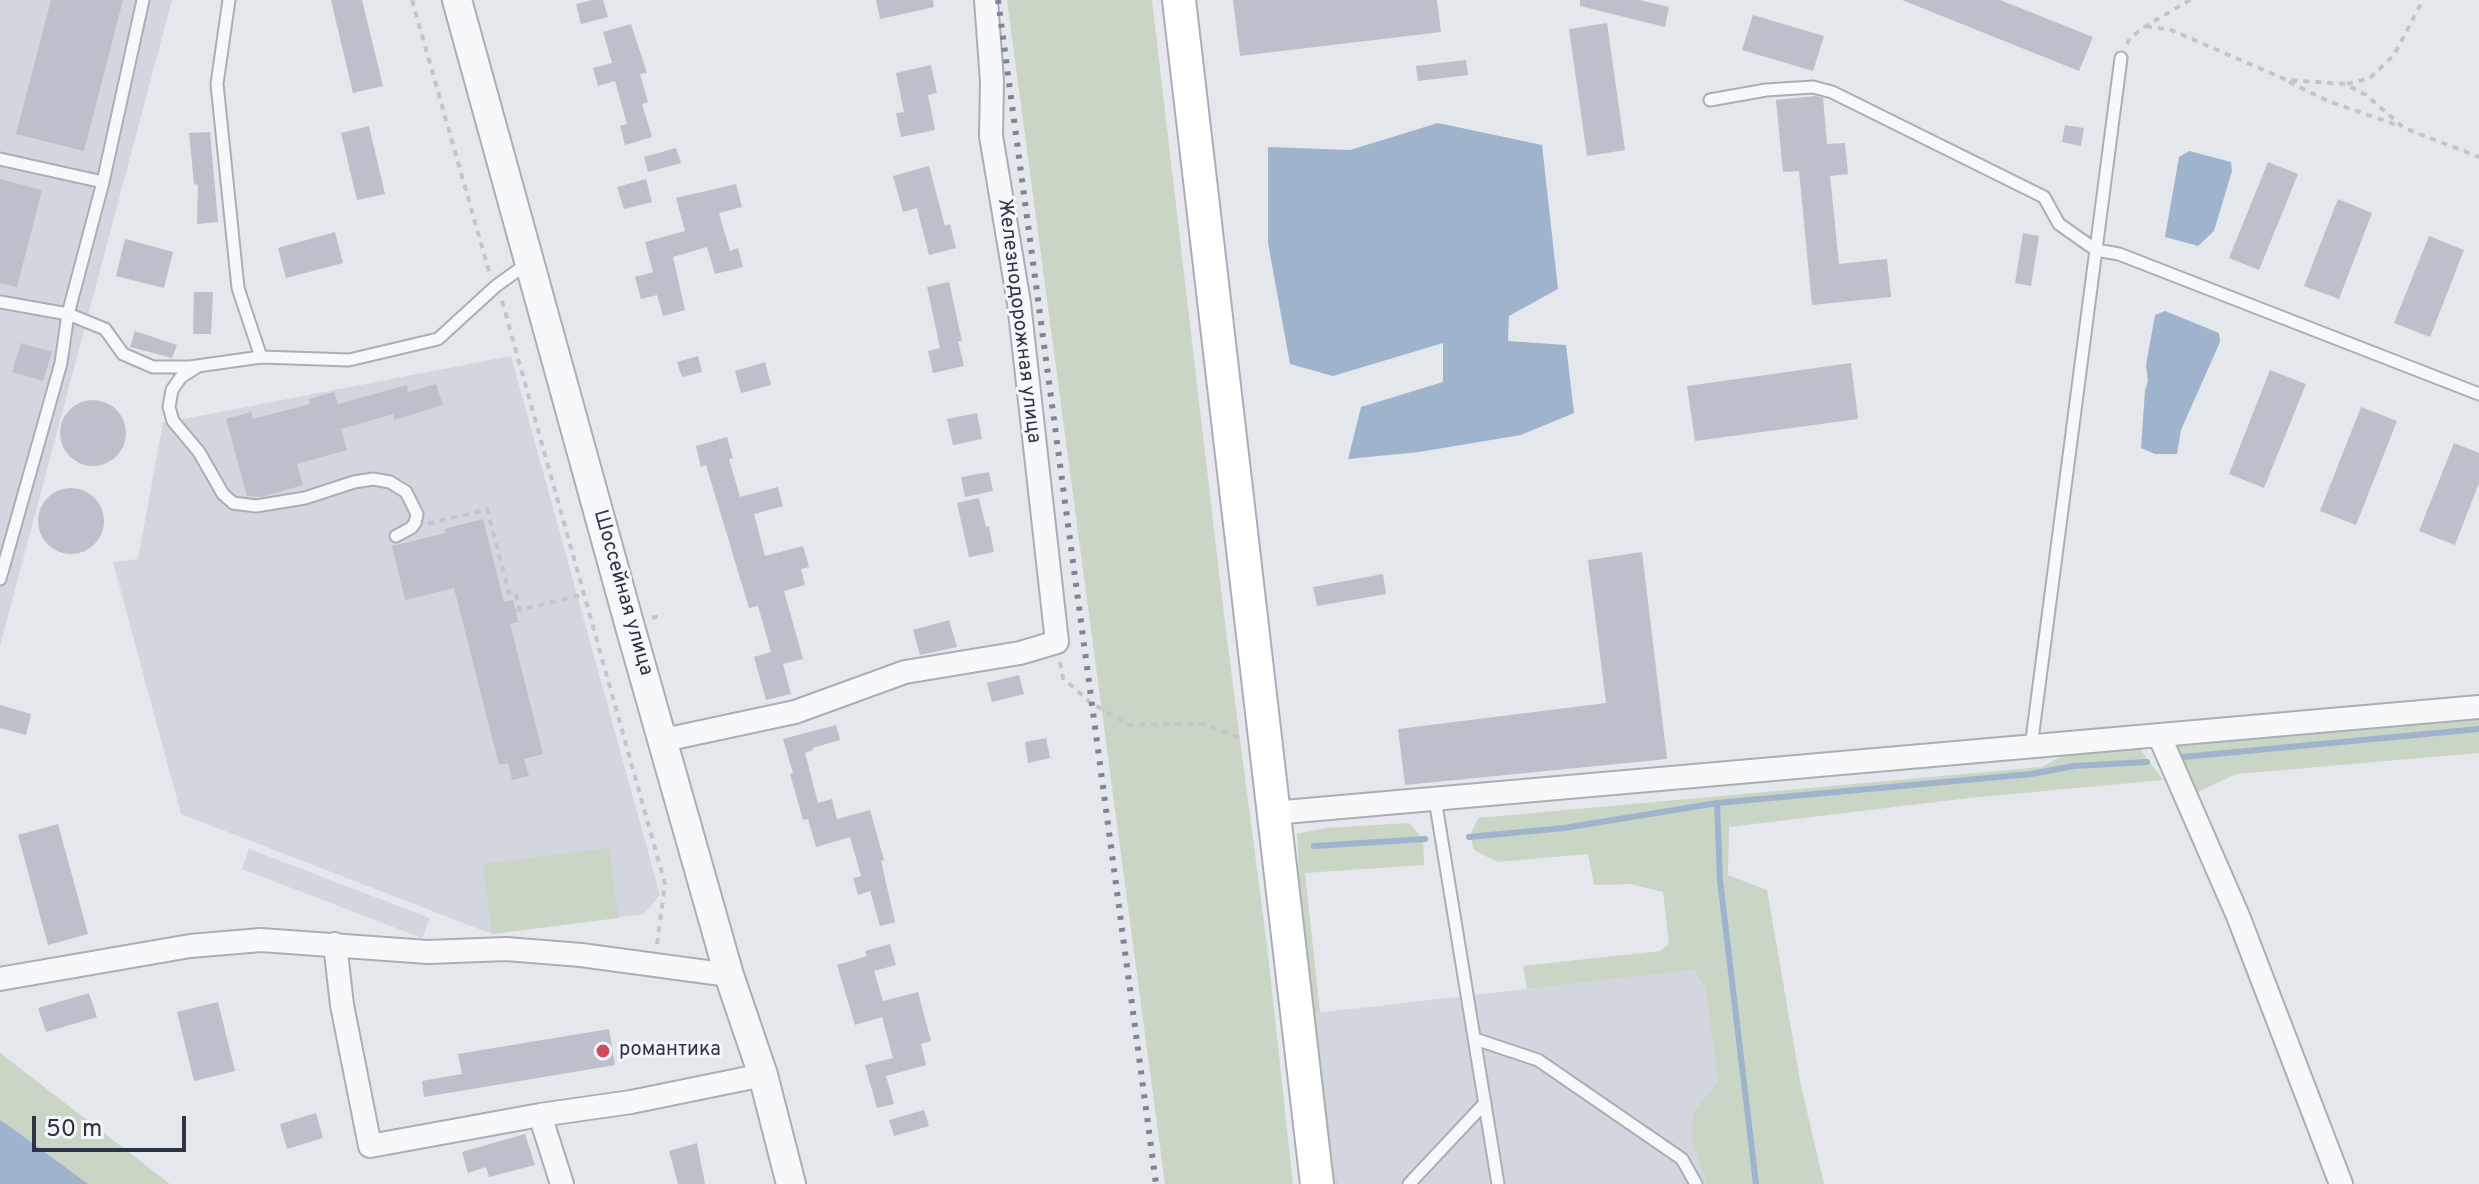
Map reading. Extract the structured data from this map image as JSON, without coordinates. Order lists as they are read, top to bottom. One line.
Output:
{"streets":{"street":["Железнодорожная улица","Шоссейная улица"]},"places":["романтика"],"scale_bar":"50 m"}
